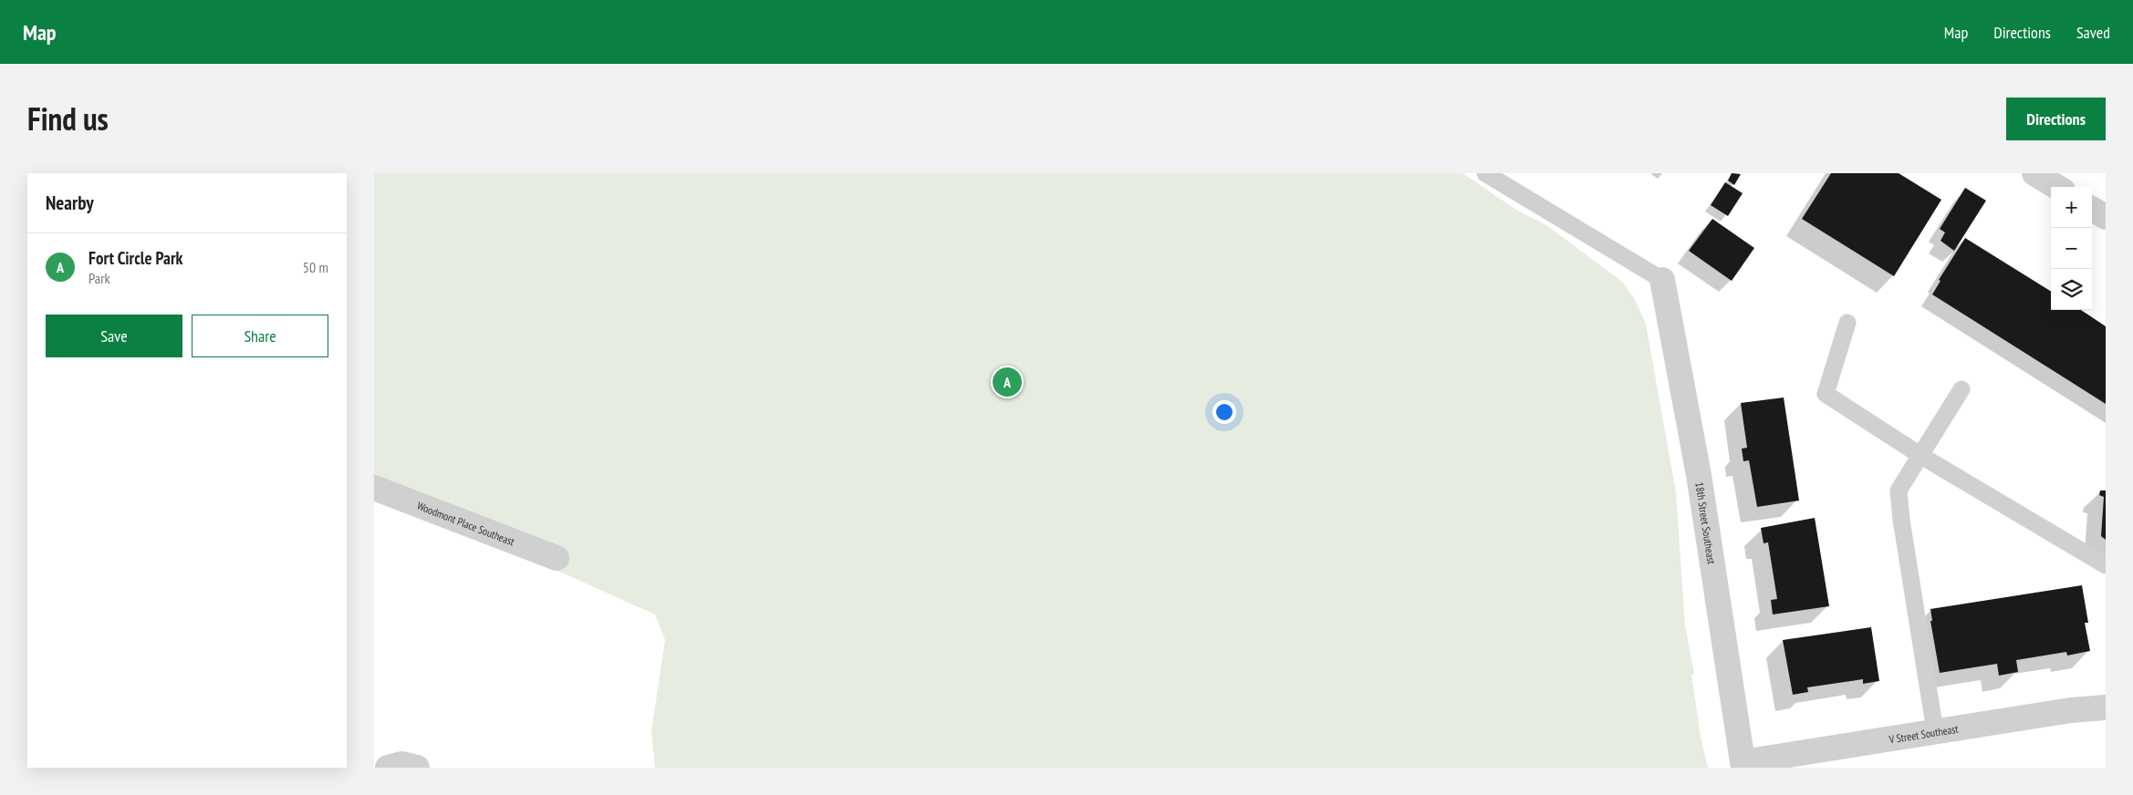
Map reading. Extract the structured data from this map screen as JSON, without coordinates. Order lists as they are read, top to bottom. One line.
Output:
{"streets":{"street":["Woodmont Place Southeast","18th Street Southeast","V Street Southeast"]},"crossings":[["18th Street Southeast","V Street Southeast"]],"page":{"header":"Map","nav":["Map","Directions","Saved"],"title":"Find us","buttons":["Directions",["Save","Share"]],"heading":"Nearby","map_buttons":["+","−"],"list":[{"mark":"A","name":"Fort Circle Park","note":"Park","value":"50 m"}],"pins":"A"}}
